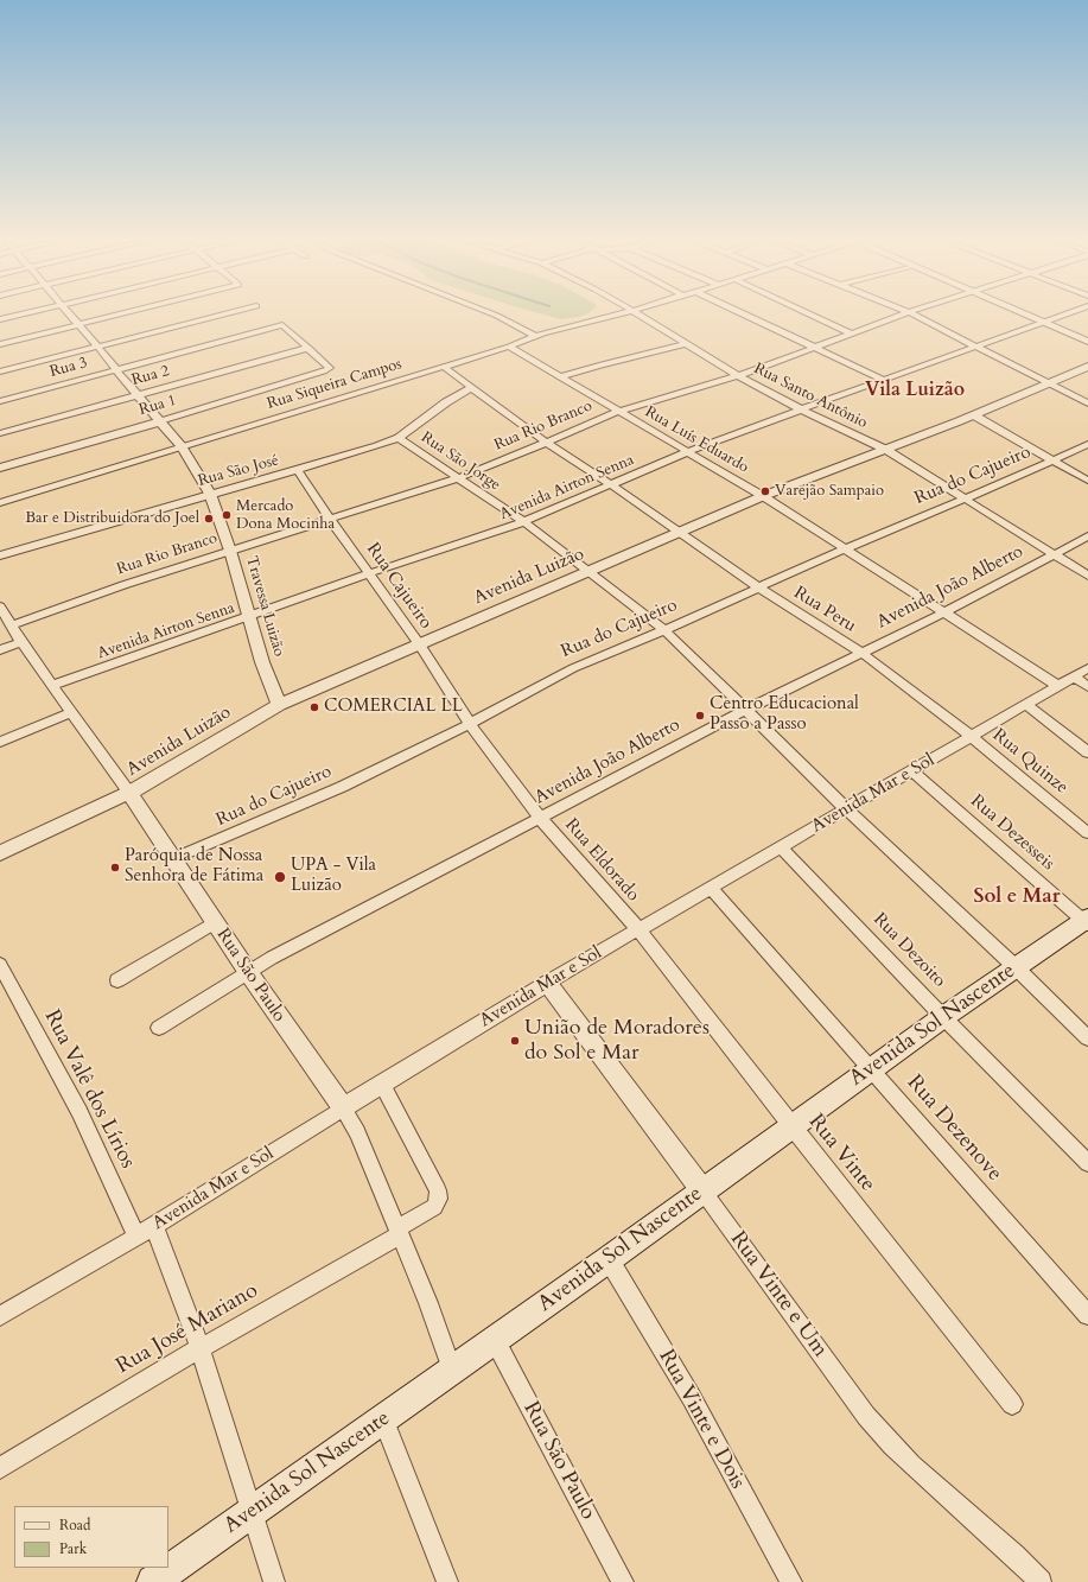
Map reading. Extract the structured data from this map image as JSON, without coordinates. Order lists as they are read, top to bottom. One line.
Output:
{"streets":{"main road":["Avenida Sol Nascente"],"street":["Rua 3","Rua 2","Rua Siqueira Campos","Rua Santo Antônio","Rua 1","Rua Rio Branco","Rua Luís Eduardo","Rua São Jorge","Rua São José","Rua do Cajueiro","Avenida Airton Senna","Avenida Luizão","Rua Cajueiro","Avenida João Alberto","Travessa Luizão","Rua Peru","Rua Quinze","Avenida Mar e Sol","Rua Dezesseis","Rua Eldorado","Rua Dezoito","Rua São Paulo","Rua Valê dos Lírios","Rua Dezenove","Rua Vinte","Rua Vinte e Um","Rua José Mariano","Rua Vinte e Dois"]},"crossings":[["Rua 3","Rua 2"],["Rua 3","Rua 1"],["Rua 2","Rua 1"],["Rua Siqueira Campos","Rua Luís Eduardo"],["Rua Siqueira Campos","Travessa Luizão"],["Rua Siqueira Campos","Rua Peru"],["Rua Santo Antônio","Rua Rio Branco"],["Rua Santo Antônio","Rua do Cajueiro"],["Rua Santo Antônio","Avenida Airton Senna"],["Rua Santo Antônio","Avenida Luizão"],["Rua Santo Antônio","Avenida João Alberto"],["Rua 1","Travessa Luizão"],["Rua Rio Branco","Rua Luís Eduardo"],["Rua Rio Branco","Rua São Jorge"],["Rua Rio Branco","Rua Cajueiro"],["Rua Rio Branco","Travessa Luizão"],["Rua Rio Branco","Rua Peru"],["Rua Rio Branco","Rua São Paulo"],["Rua Luís Eduardo","Rua do Cajueiro"],["Rua Luís Eduardo","Avenida Airton Senna"],["Rua Luís Eduardo","Avenida Luizão"],["Rua Luís Eduardo","Avenida João Alberto"],["Rua Luís Eduardo","Avenida Mar e Sol"],["Rua São Jorge","Rua São José"],["Rua São Jorge","Rua do Cajueiro"],["Rua São Jorge","Avenida Airton Senna"],["Rua São Jorge","Avenida Luizão"],["Rua São Jorge","Avenida João Alberto"],["Rua São Jorge","Avenida Mar e Sol"],["Rua São Jorge","Avenida Sol Nascente"],["Rua São José","Rua Cajueiro"],["Rua São José","Travessa Luizão"],["Rua São José","Rua Peru"],["Rua do Cajueiro","Rua Cajueiro"],["Rua do Cajueiro","Rua Peru"],["Rua do Cajueiro","Rua Eldorado"],["Rua do Cajueiro","Rua São Paulo"],["Avenida Airton Senna","Rua Cajueiro"],["Avenida Airton Senna","Travessa Luizão"],["Avenida Airton Senna","Rua Peru"],["Avenida Airton Senna","Rua São Paulo"],["Avenida Luizão","Rua Cajueiro"],["Avenida Luizão","Travessa Luizão"],["Avenida Luizão","Rua Peru"],["Avenida Luizão","Rua São Paulo"],["Rua Cajueiro","Rua Eldorado"],["Avenida João Alberto","Rua Peru"],["Avenida João Alberto","Rua Eldorado"],["Avenida João Alberto","Rua São Paulo"],["Rua Peru","Rua Quinze"],["Rua Peru","Avenida Mar e Sol"],["Rua Quinze","Avenida Mar e Sol"],["Avenida Mar e Sol","Rua Dezesseis"],["Avenida Mar e Sol","Rua Eldorado"],["Avenida Mar e Sol","Rua Dezoito"],["Avenida Mar e Sol","Rua São Paulo"],["Avenida Mar e Sol","Rua Valê dos Lírios"],["Avenida Mar e Sol","Rua Dezenove"],["Avenida Mar e Sol","Rua Vinte"],["Avenida Mar e Sol","Rua Vinte e Um"],["Avenida Mar e Sol","Rua José Mariano"],["Rua Dezesseis","Avenida Sol Nascente"],["Rua Eldorado","Rua Vinte"],["Rua Dezoito","Avenida Sol Nascente"],["Rua São Paulo","Avenida Sol Nascente"],["Rua São Paulo","Rua José Mariano"],["Avenida Sol Nascente","Rua Dezenove"],["Avenida Sol Nascente","Rua Vinte"],["Avenida Sol Nascente","Rua Vinte e Um"],["Avenida Sol Nascente","Rua Vinte e Dois"]],"districts":["Vila Luizão","Sol e Mar"],"places":["Varejão Sampaio","Mercado Dona Mocinha","Bar e Distribuidora do Joel","COMERCIAL LL","Centro Educacional Passo a Passo","Paróquia de Nossa Senhora de Fátima","UPA - Vila Luizão","União de Moradores do Sol e Mar"],"legend":["Road","Park"]}
